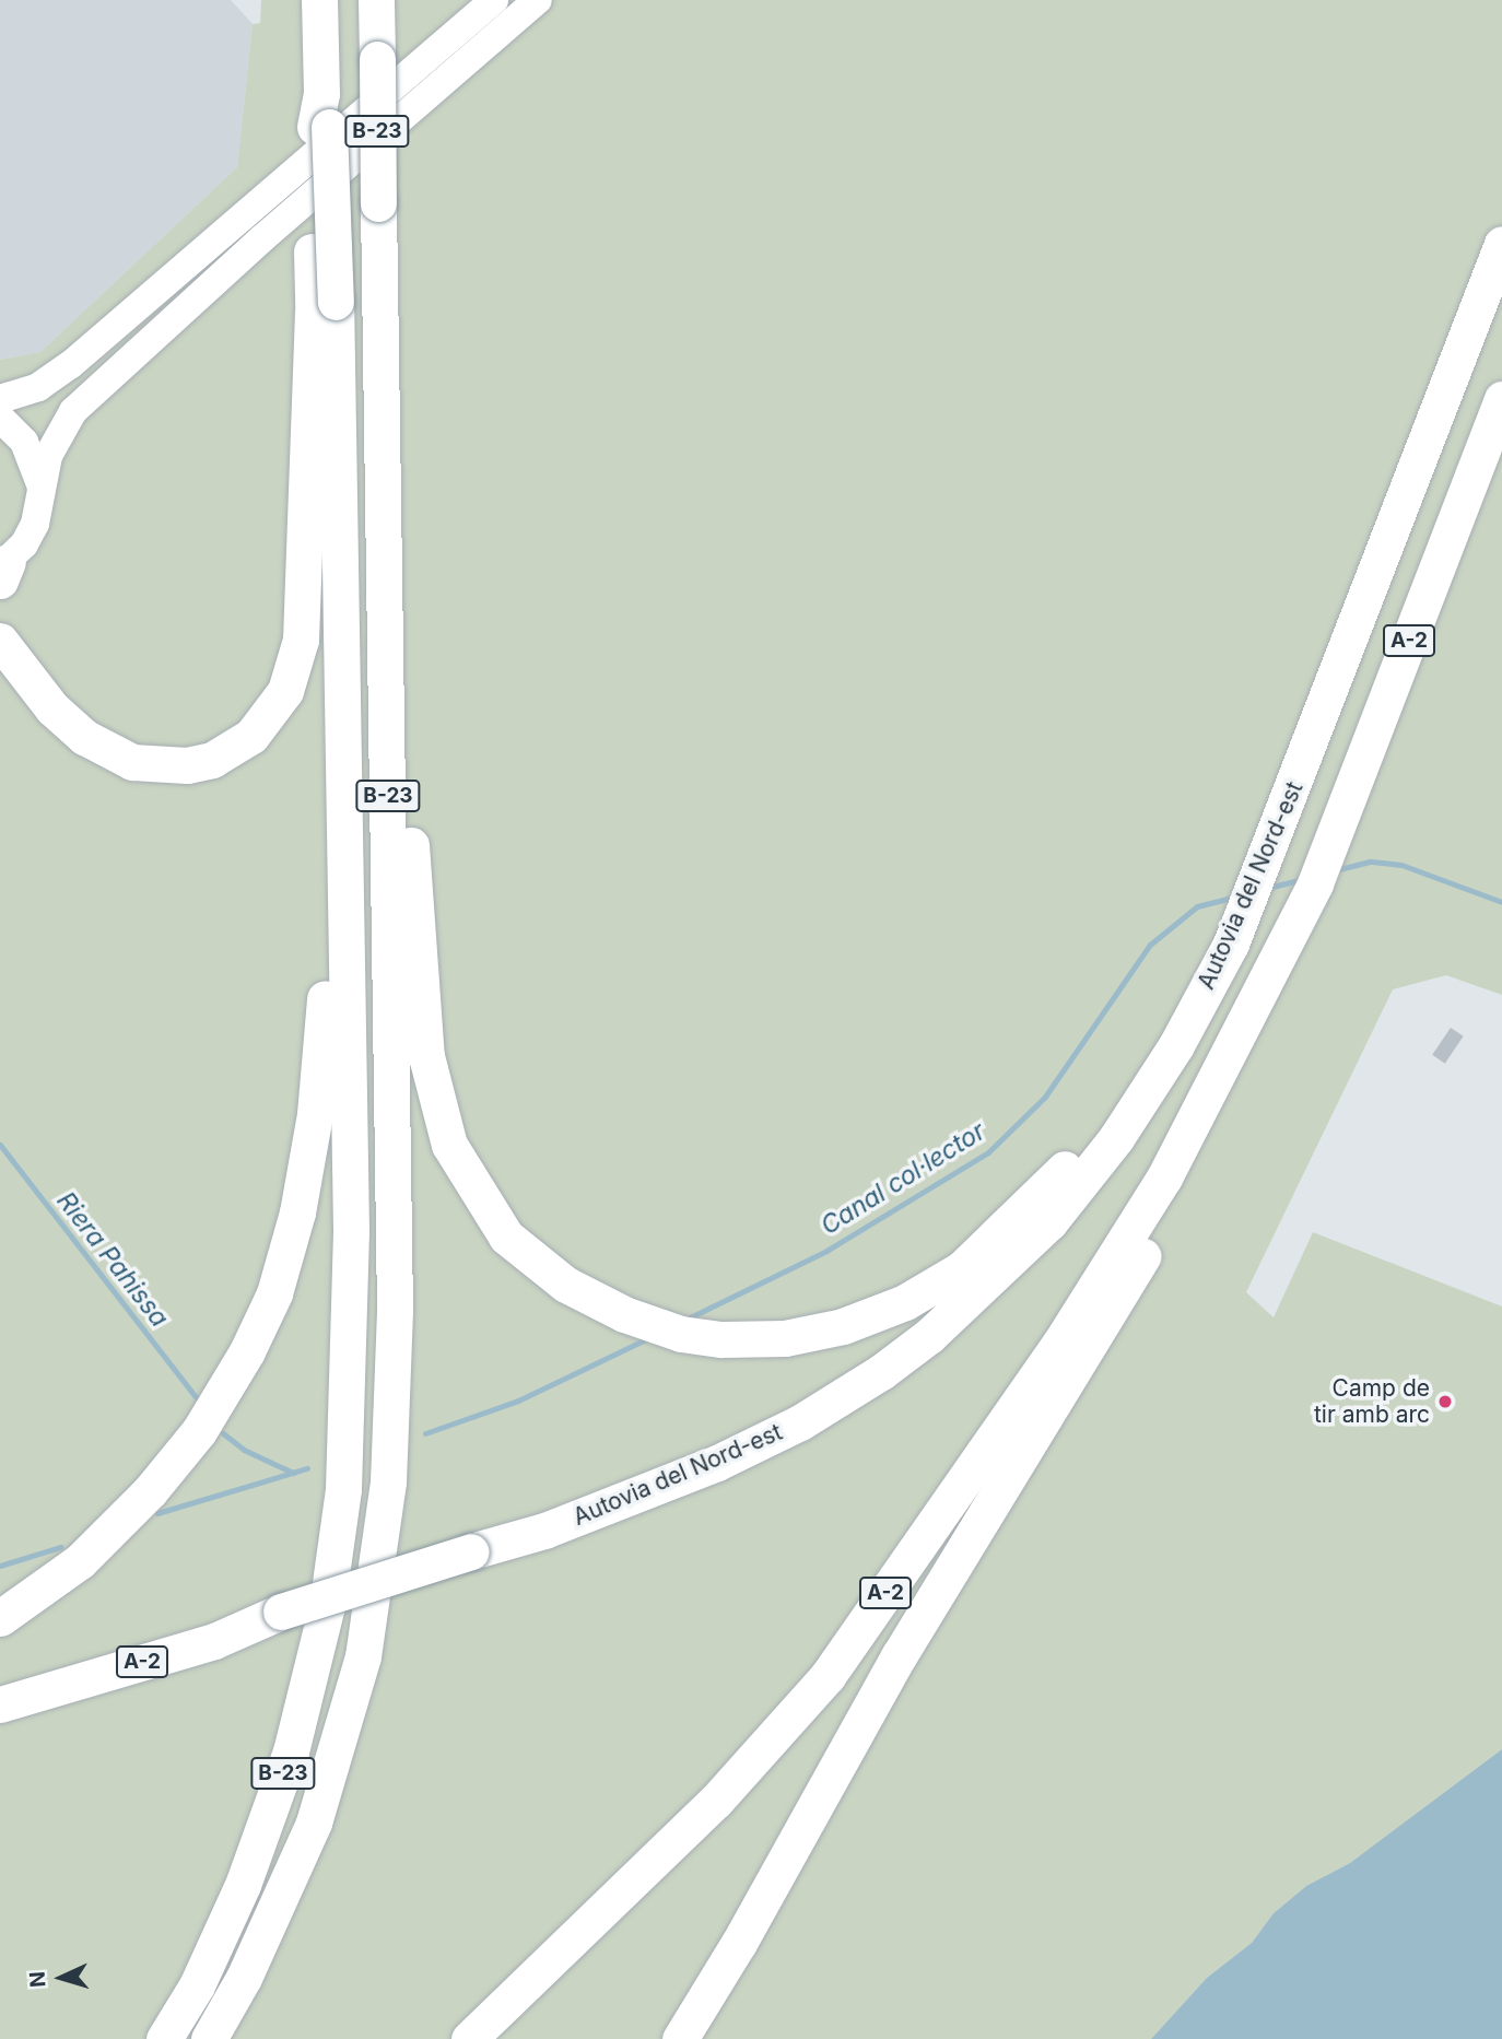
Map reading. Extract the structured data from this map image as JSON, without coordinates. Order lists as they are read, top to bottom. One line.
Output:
{"streets":{"highway":["B-23","A-2","Autovia del Nord-est"]},"crossings":[["A-2","Autovia del Nord-est"]],"water":["Canal col·lector","Riera Pahissa"],"places":["Camp de tir amb arc"],"north":"left"}
